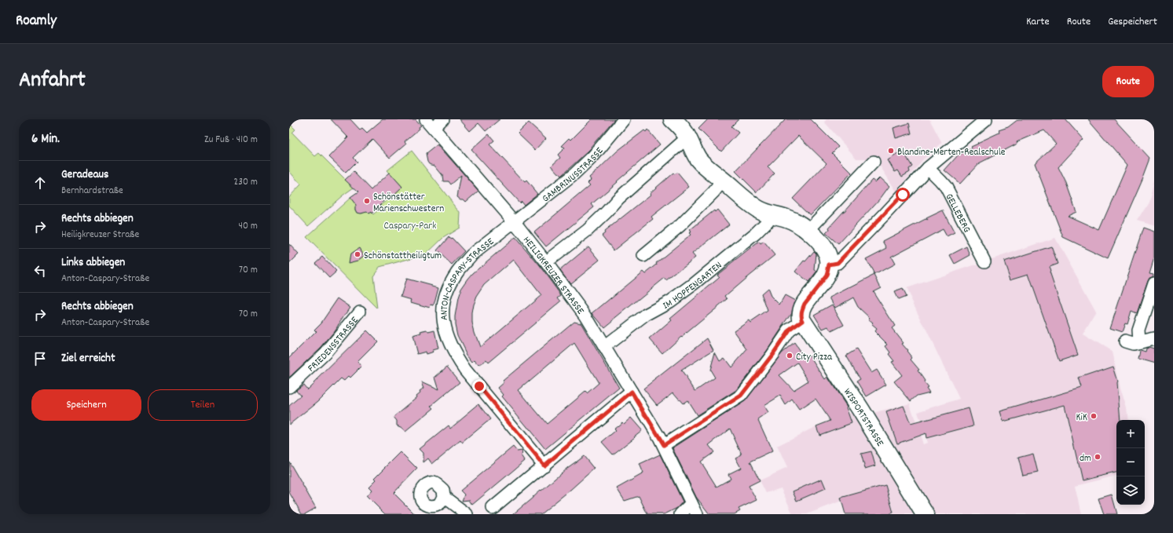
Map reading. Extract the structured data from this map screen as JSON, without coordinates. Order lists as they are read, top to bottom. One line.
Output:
{"streets":{"street":["GAMBRINUSSTRASSE","GELLEBERG","HEILIGKREUZER STRASSE","ANTON-CASPARY-STRASSE","IM HOPFENGARTEN","FRIEDENSSTRASSE","WISPORTSTRASSE"]},"crossings":[["GAMBRINUSSTRASSE","HEILIGKREUZER STRASSE"],["GAMBRINUSSTRASSE","ANTON-CASPARY-STRASSE"],["HEILIGKREUZER STRASSE","ANTON-CASPARY-STRASSE"],["HEILIGKREUZER STRASSE","IM HOPFENGARTEN"]],"parks":["Caspary-Park"],"places":["Blandine-Merten-Realschule","Schönstätter Marienschwestern","Schönstattheiligtum","City Pizza","KiK","dm"],"page":{"header":"Roamly","nav":["Karte","Route","Gespeichert"],"title":"Anfahrt","buttons":["Route",["Speichern","Teilen"]],"heading":["6 Min.","Zu Fuß · 410 m"],"list":[["Geradeaus","Bernhardstraße","230 m"],["Rechts abbiegen","Heiligkreuzer Straße","40 m"],["Links abbiegen","Anton-Caspary-Straße","70 m"],["Rechts abbiegen","Anton-Caspary-Straße","70 m"],"Ziel erreicht"],"map_buttons":["+","−"]}}
